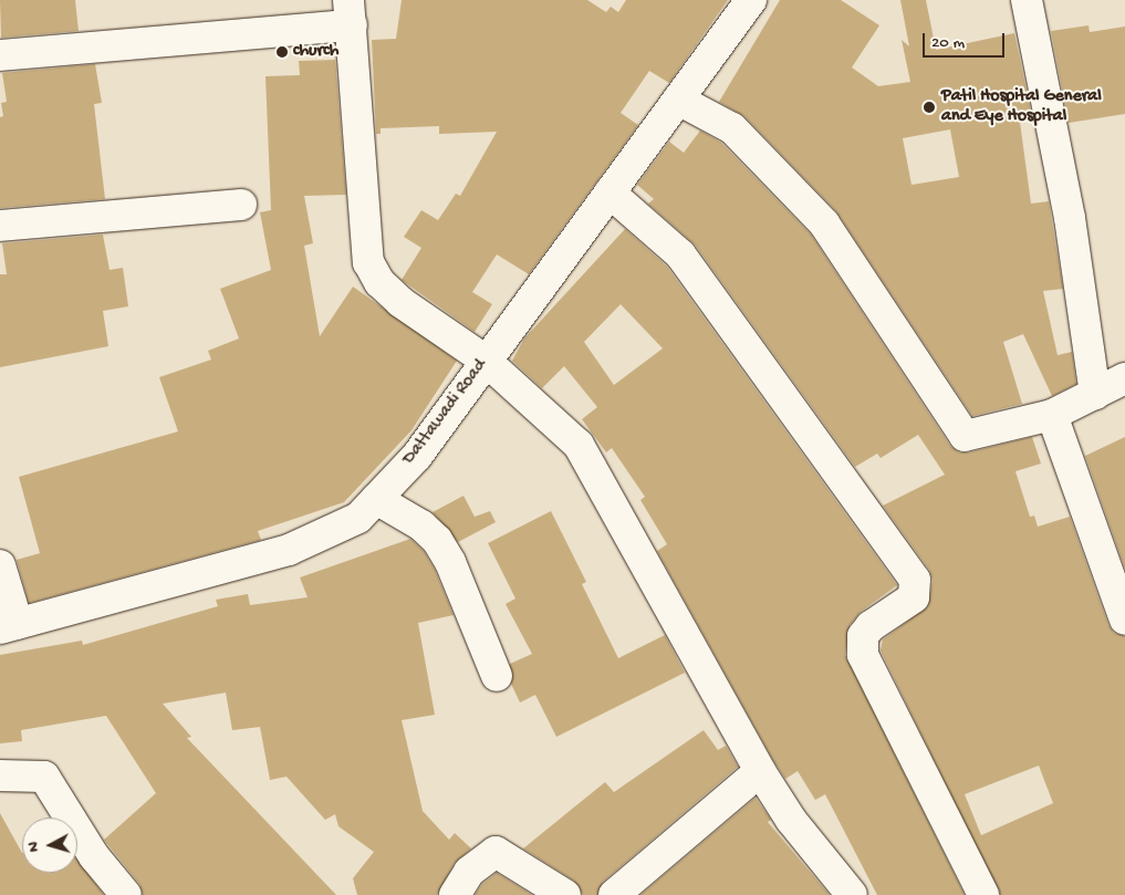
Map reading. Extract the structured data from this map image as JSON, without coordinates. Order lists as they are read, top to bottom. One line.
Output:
{"streets":{"street":["Dattawadi Road"]},"places":["church","Patil Hospital General and Eye Hospital"],"scale_bar":"20 m","north":"left"}
